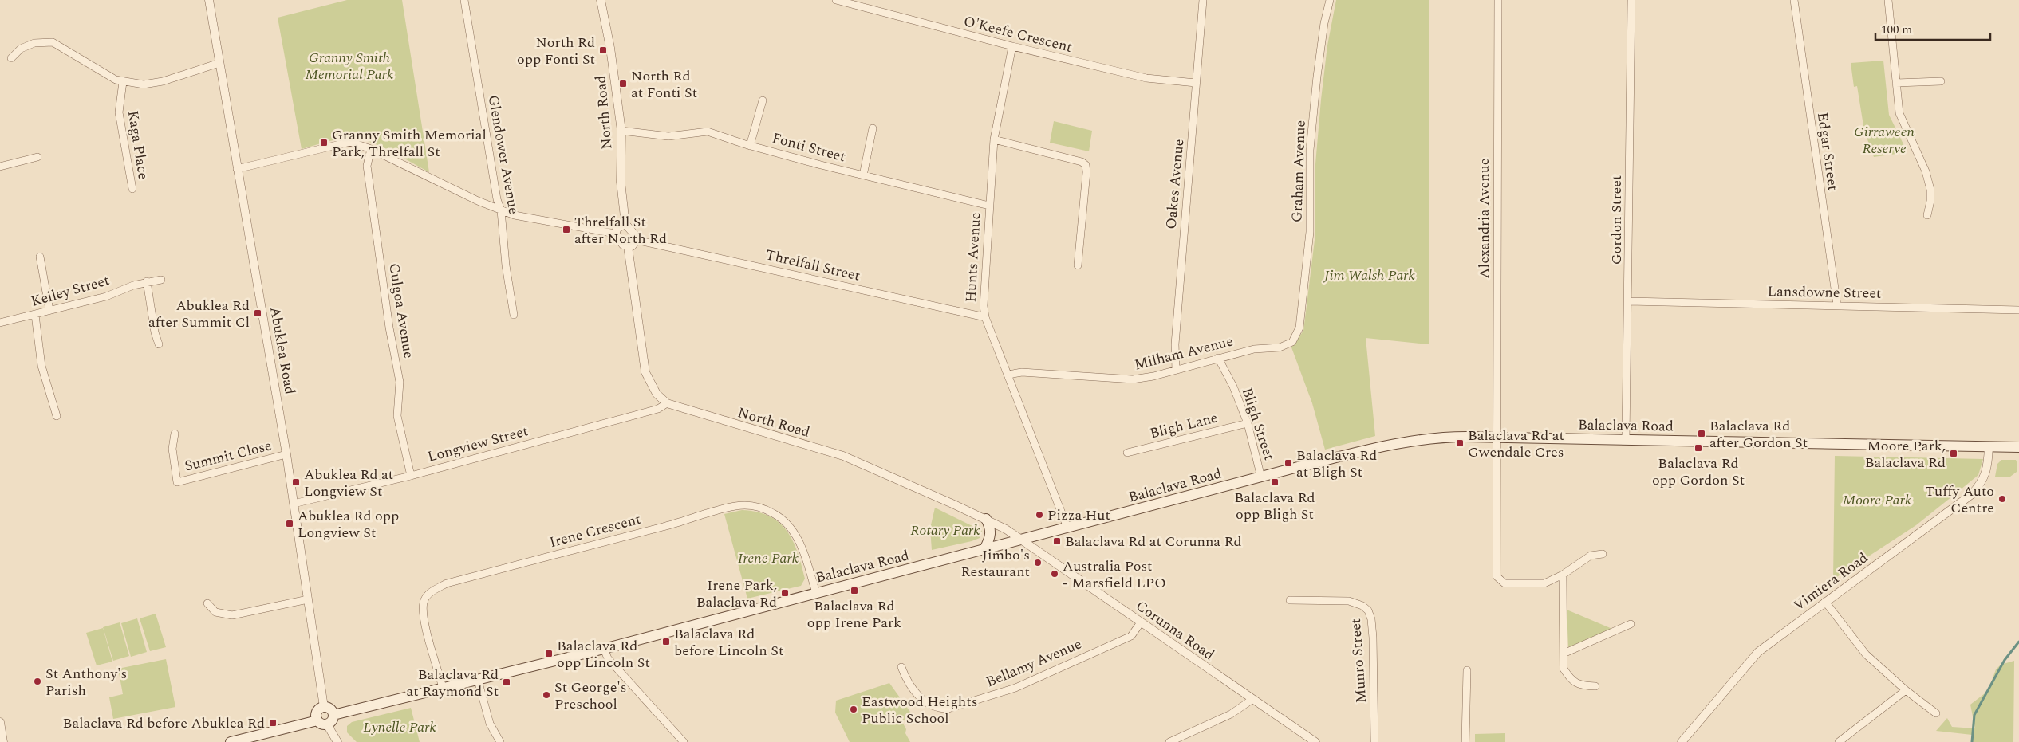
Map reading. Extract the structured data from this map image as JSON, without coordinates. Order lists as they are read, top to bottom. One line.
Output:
{"streets":{"main road":["Balaclava Road"],"street":["O'Keefe Crescent","North Road","Kaga Place","Fonti Street","Edgar Street","Glendower Avenue","Graham Avenue","Oakes Avenue","Alexandria Avenue","Gordon Street","Hunts Avenue","Threlfall Street","Keiley Street","Lansdowne Street","Culgoa Avenue","Abuklea Road","Milham Avenue","Bligh Street","Bligh Lane","Longview Street","Summit Close","Irene Crescent","Vimiera Road","Corunna Road","Munro Street","Bellamy Avenue"]},"crossings":[["O'Keefe Crescent","Oakes Avenue"],["O'Keefe Crescent","Hunts Avenue"],["North Road","Fonti Street"],["North Road","Threlfall Street"],["North Road","Balaclava Road"],["North Road","Longview Street"],["North Road","Corunna Road"],["Fonti Street","Hunts Avenue"],["Edgar Street","Lansdowne Street"],["Graham Avenue","Milham Avenue"],["Oakes Avenue","Milham Avenue"],["Alexandria Avenue","Balaclava Road"],["Gordon Street","Lansdowne Street"],["Gordon Street","Balaclava Road"],["Hunts Avenue","Threlfall Street"],["Hunts Avenue","Milham Avenue"],["Hunts Avenue","Balaclava Road"],["Culgoa Avenue","Longview Street"],["Abuklea Road","Balaclava Road"],["Abuklea Road","Longview Street"],["Abuklea Road","Summit Close"],["Milham Avenue","Bligh Street"],["Bligh Street","Bligh Lane"],["Bligh Street","Balaclava Road"],["Balaclava Road","Irene Crescent"],["Balaclava Road","Vimiera Road"],["Balaclava Road","Corunna Road"],["Corunna Road","Bellamy Avenue"]],"parks":["Granny Smith Memorial Park","Girraween Reserve","Jim Walsh Park","Moore Park","Rotary Park","Irene Park","Lynelle Park"],"places":{"transit":["North Rd opp Fonti St","North Rd at Fonti St","Granny Smith Memorial Park, Threlfall St","Threlfall St after North Rd","Abuklea Rd after Summit Cl","Balaclava Rd after Gordon St","Balaclava Rd at Gwendale Cres","Balaclava Rd opp Gordon St","Moore Park, Balaclava Rd","Balaclava Rd at Bligh St","Abuklea Rd at Longview St","Balaclava Rd opp Bligh St","Abuklea Rd opp Longview St","Balaclava Rd at Corunna Rd","Balaclava Rd opp Irene Park","Irene Park, Balaclava Rd","Balaclava Rd before Lincoln St","Balaclava Rd opp Lincoln St","Balaclava Rd at Raymond St","Balaclava Rd before Abuklea Rd"],"other":["Tuffy Auto Centre","Pizza Hut","Jimbo's Restaurant","Australia Post - Marsfield LPO","St Anthony's Parish","St George's Preschool","Eastwood Heights Public School"]},"scale_bar":"100 m"}
